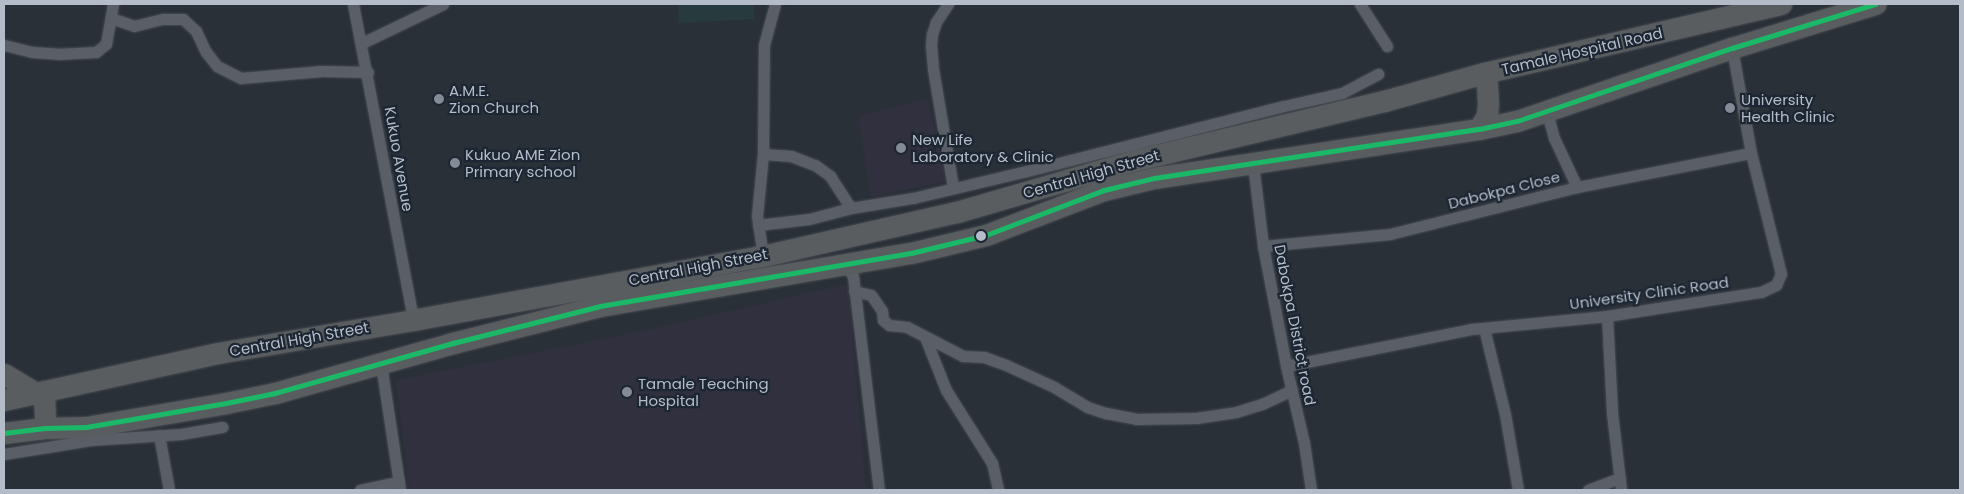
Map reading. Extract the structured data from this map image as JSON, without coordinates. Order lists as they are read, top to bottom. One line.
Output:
{"streets":{"highway":["Tamale Hospital Road","Central High Street"],"street":["Kukuo Avenue","Dabokpa Close","University Clinic Road","Dabokpa District road"]},"crossings":[["Tamale Hospital Road","Central High Street"],["Kukuo Avenue","Central High Street"],["Central High Street","University Clinic Road"],["Central High Street","Dabokpa District road"],["Dabokpa Close","University Clinic Road"],["Dabokpa Close","Dabokpa District road"],["University Clinic Road","Dabokpa District road"]],"places":["A.M.E. Zion Church","University Health Clinic","New Life Laboratory & Clinic","Kukuo AME Zion Primary school","Tamale Teaching Hospital"]}
